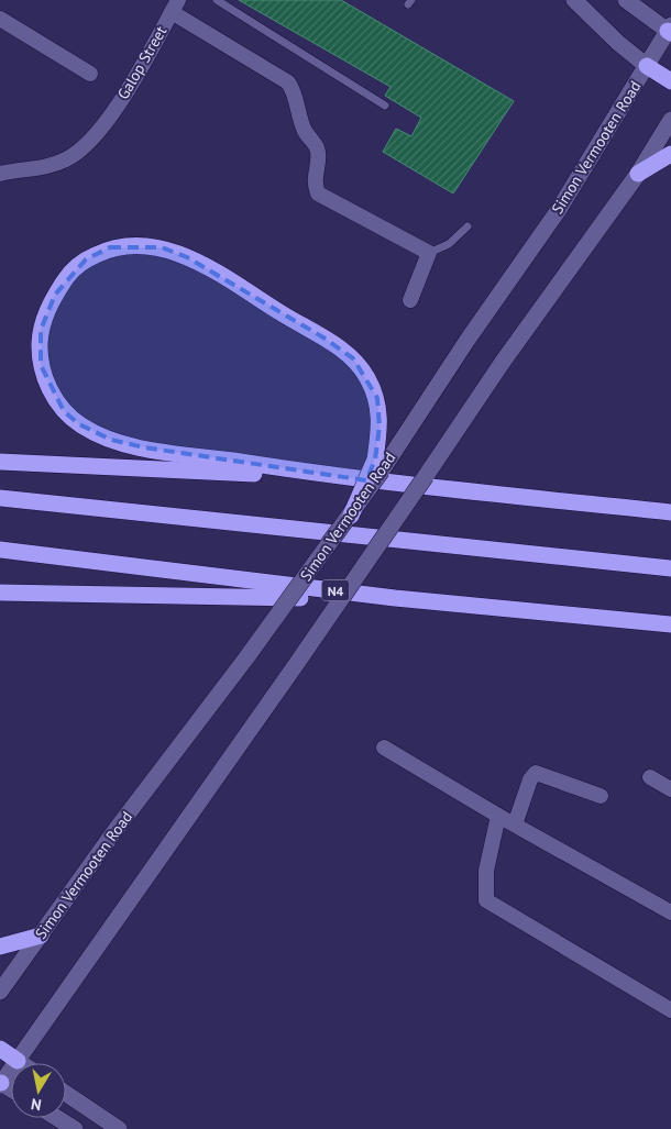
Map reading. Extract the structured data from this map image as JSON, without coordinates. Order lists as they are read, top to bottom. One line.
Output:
{"streets":{"highway":["N4"],"main road":["Simon Vermooten Road"],"street":["Galop Street"]},"north":"bottom"}
